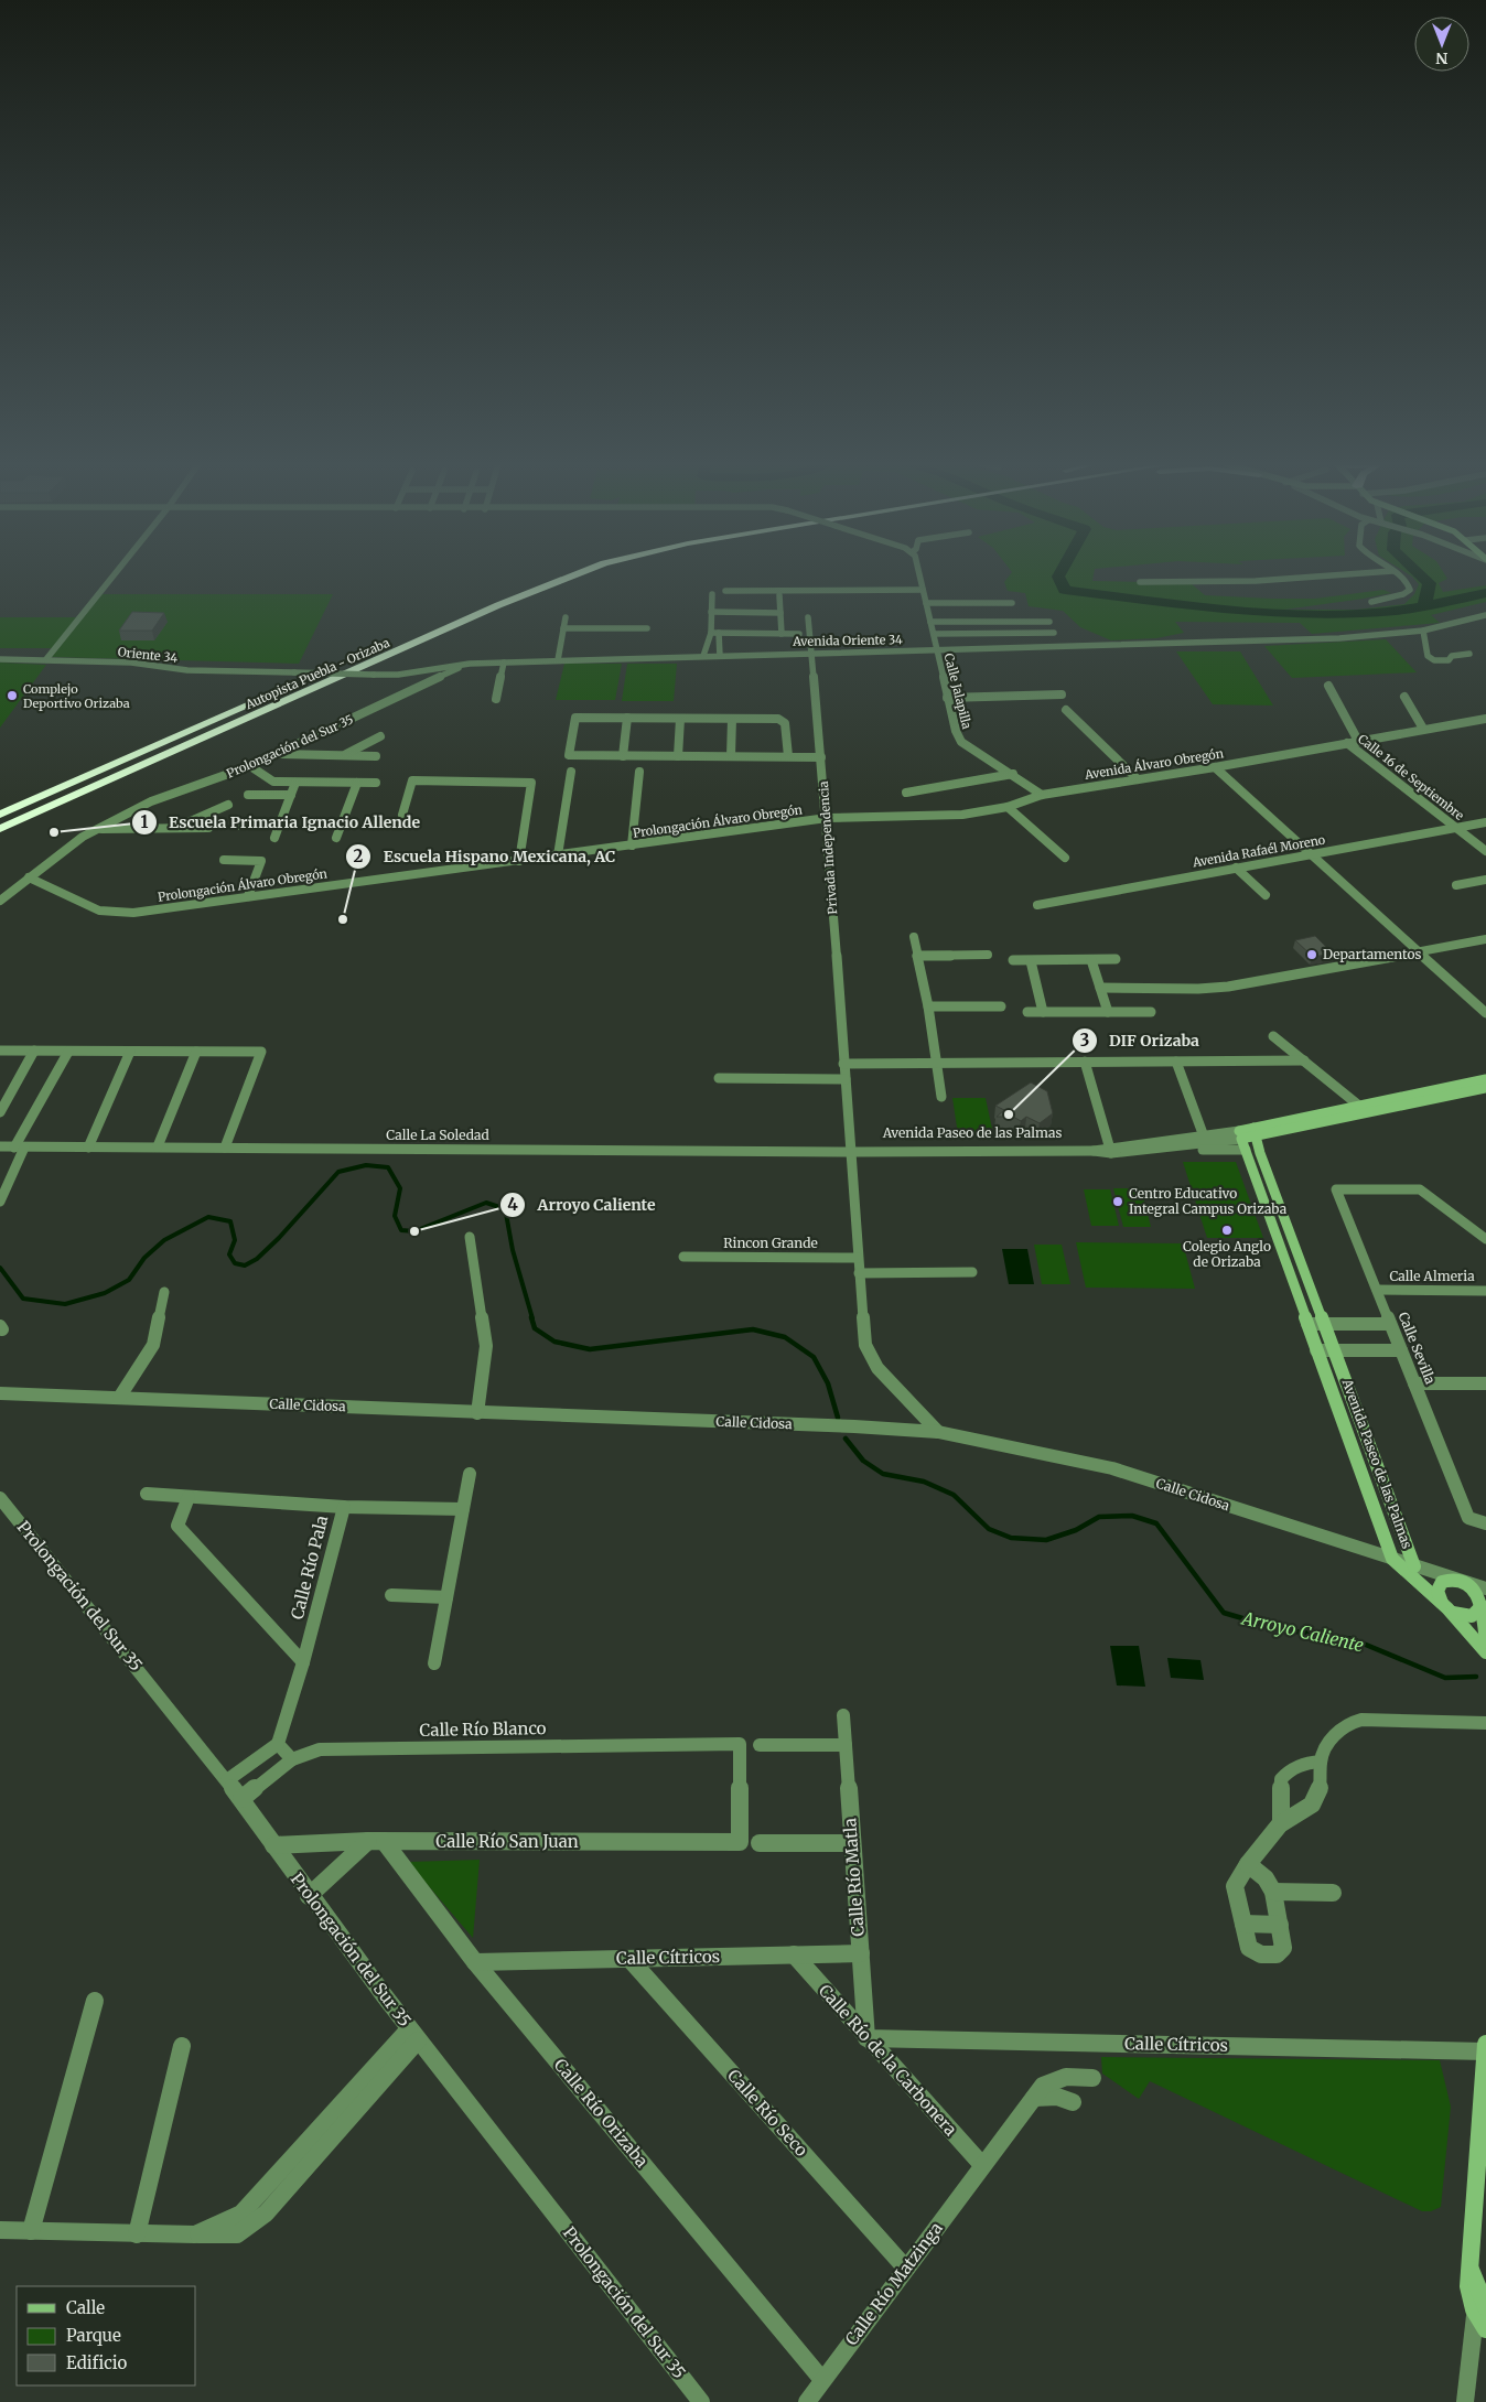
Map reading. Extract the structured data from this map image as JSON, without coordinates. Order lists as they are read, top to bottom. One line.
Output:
{"streets":{"highway":["Autopista Puebla - Orizaba"],"street":["Avenida Oriente 34","Oriente 34","Calle Jalapilla","Prolongación del Sur 35","Avenida Álvaro Obregón","Calle 16 de Septiembre","Prolongación Álvaro Obregón","Privada Independencia","Avenida Rafaél Moreno","Avenida Paseo de las Palmas","Calle La Soledad","Rincon Grande","Calle Almeria","Calle Sevilla","Calle Cidosa","Calle Río Pala","Calle Río Blanco","Calle Río San Juan","Calle Río Matla","Calle Cítricos","Calle Río de la Carbonera","Calle Río Orizaba","Calle Río Seco","Calle Río Matzinga"]},"crossings":[["Avenida Oriente 34","Oriente 34"],["Avenida Oriente 34","Calle Jalapilla"],["Avenida Oriente 34","Prolongación del Sur 35"],["Avenida Oriente 34","Privada Independencia"],["Calle Jalapilla","Avenida Álvaro Obregón"],["Prolongación del Sur 35","Prolongación Álvaro Obregón"],["Prolongación del Sur 35","Calle Río Blanco"],["Prolongación del Sur 35","Calle Río San Juan"],["Avenida Álvaro Obregón","Calle 16 de Septiembre"],["Avenida Álvaro Obregón","Prolongación Álvaro Obregón"],["Avenida Álvaro Obregón","Privada Independencia"],["Calle 16 de Septiembre","Avenida Rafaél Moreno"],["Prolongación Álvaro Obregón","Privada Independencia"],["Privada Independencia","Avenida Paseo de las Palmas"],["Privada Independencia","Calle La Soledad"],["Privada Independencia","Rincon Grande"],["Privada Independencia","Calle Cidosa"],["Avenida Paseo de las Palmas","Calle La Soledad"],["Avenida Paseo de las Palmas","Calle Cidosa"],["Calle Almeria","Calle Sevilla"],["Calle Río Blanco","Calle Río San Juan"],["Calle Río San Juan","Calle Río Orizaba"],["Calle Río Matla","Calle Cítricos"],["Calle Río Matla","Calle Río de la Carbonera"],["Calle Cítricos","Calle Río de la Carbonera"],["Calle Cítricos","Calle Río Orizaba"],["Calle Cítricos","Calle Río Seco"],["Calle Río de la Carbonera","Calle Río Matzinga"],["Calle Río Orizaba","Calle Río Matzinga"],["Calle Río Seco","Calle Río Matzinga"]],"water":["Arroyo Caliente"],"places":["Complejo Deportivo Orizaba","Escuela Primaria Ignacio Allende","Escuela Hispano Mexicana, AC","Departamentos","DIF Orizaba","Centro Educativo Integral Campus Orizaba","Colegio Anglo de Orizaba","Arroyo Caliente"],"legend":["Calle","Parque","Edificio"],"north":"bottom"}
